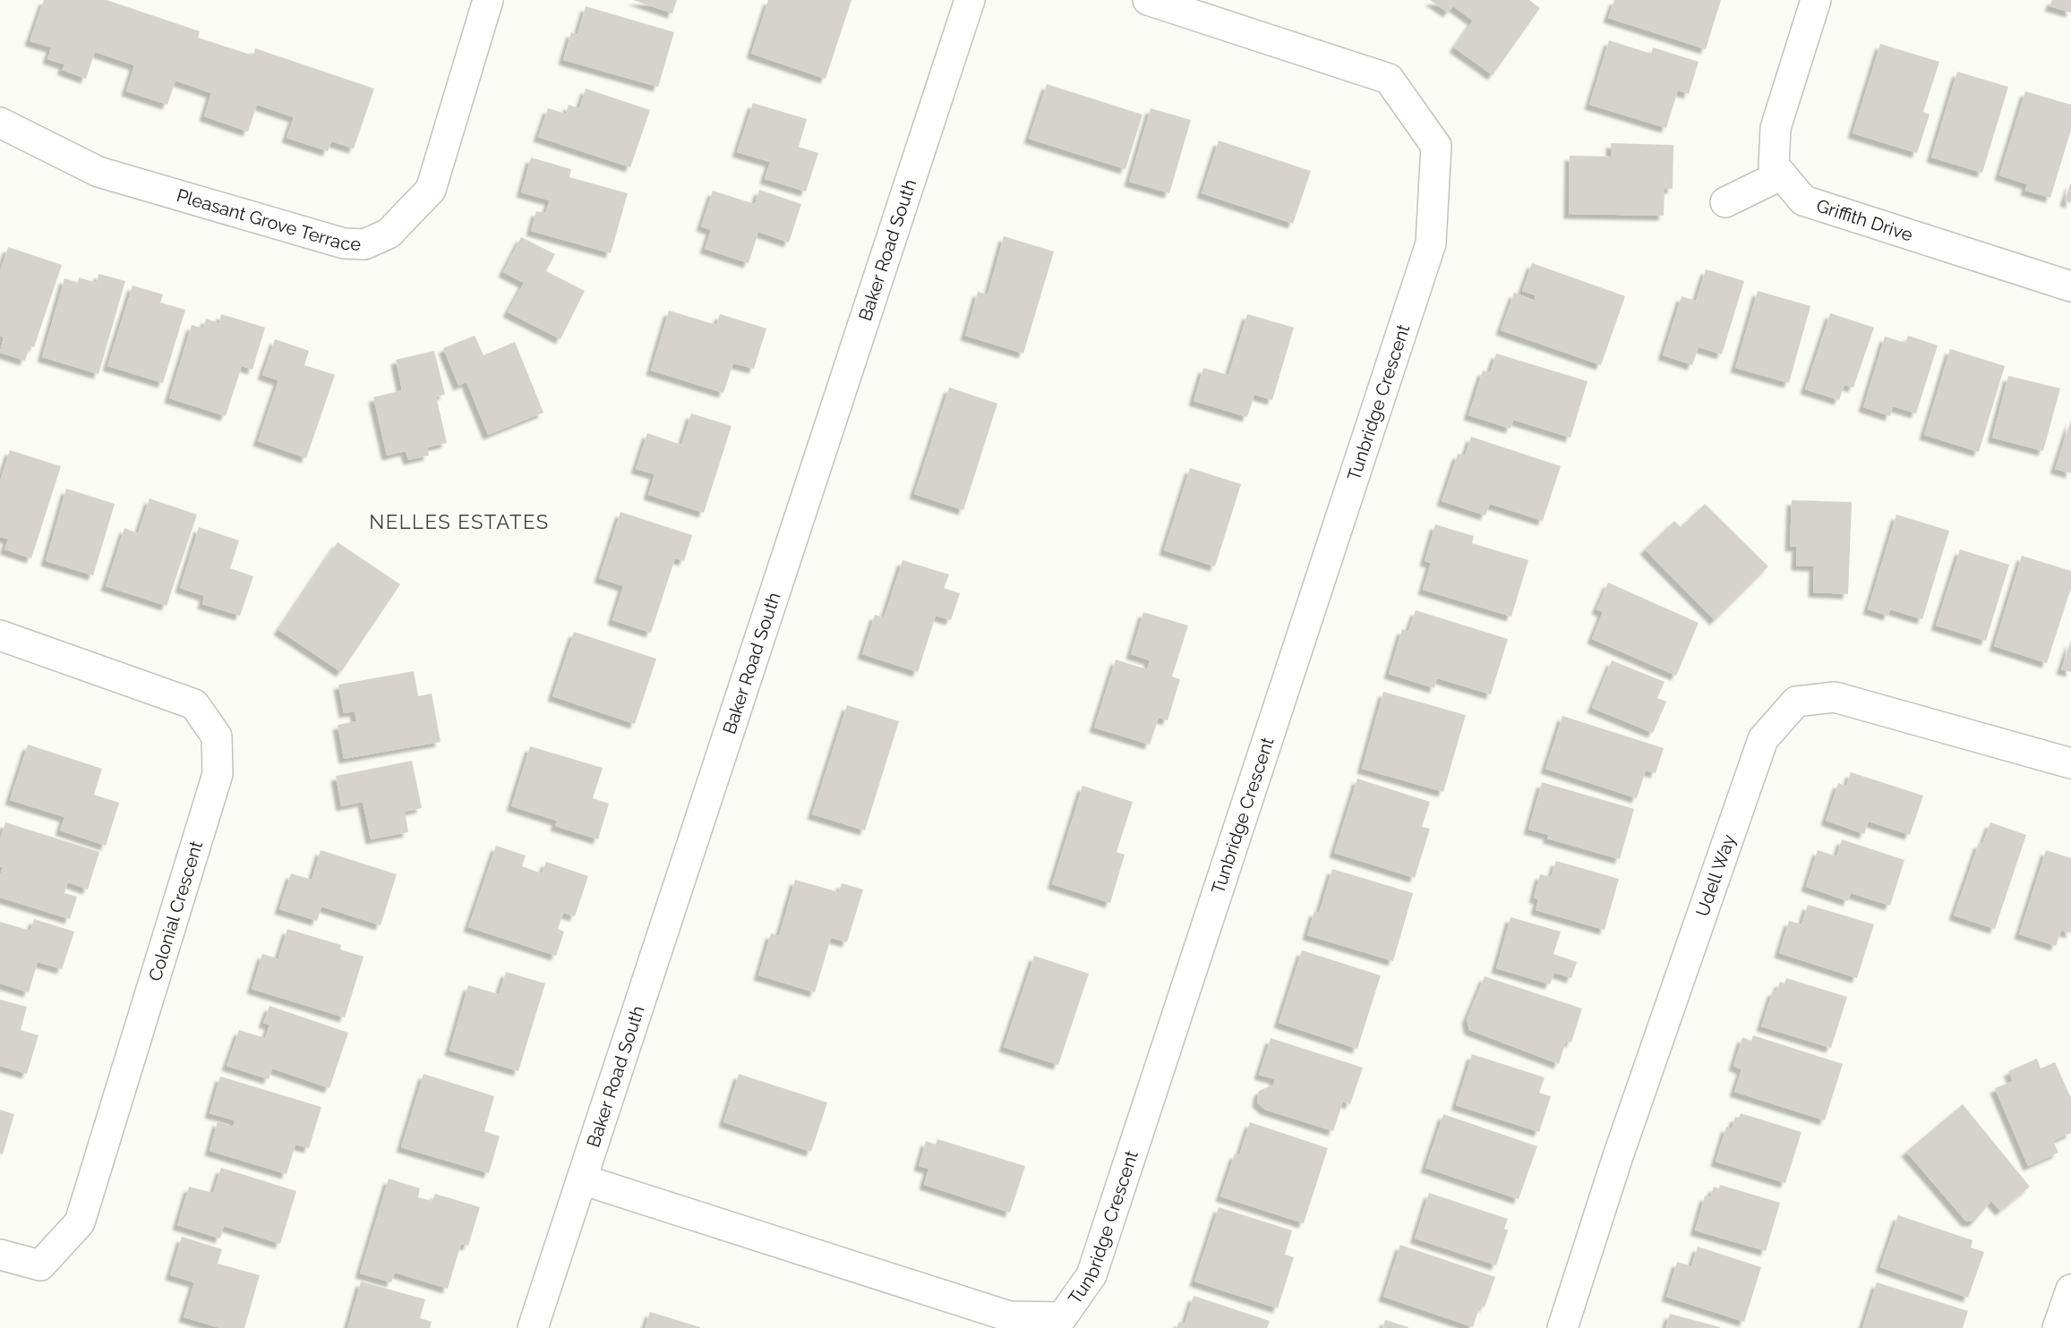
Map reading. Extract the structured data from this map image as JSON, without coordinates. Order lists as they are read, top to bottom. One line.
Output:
{"streets":{"street":["Pleasant Grove Terrace","Griffith Drive","Baker Road South","Tunbridge Crescent","Udell Way","Colonial Crescent"]},"crossings":[["Baker Road South","Tunbridge Crescent"]],"districts":["NELLES ESTATES"]}
